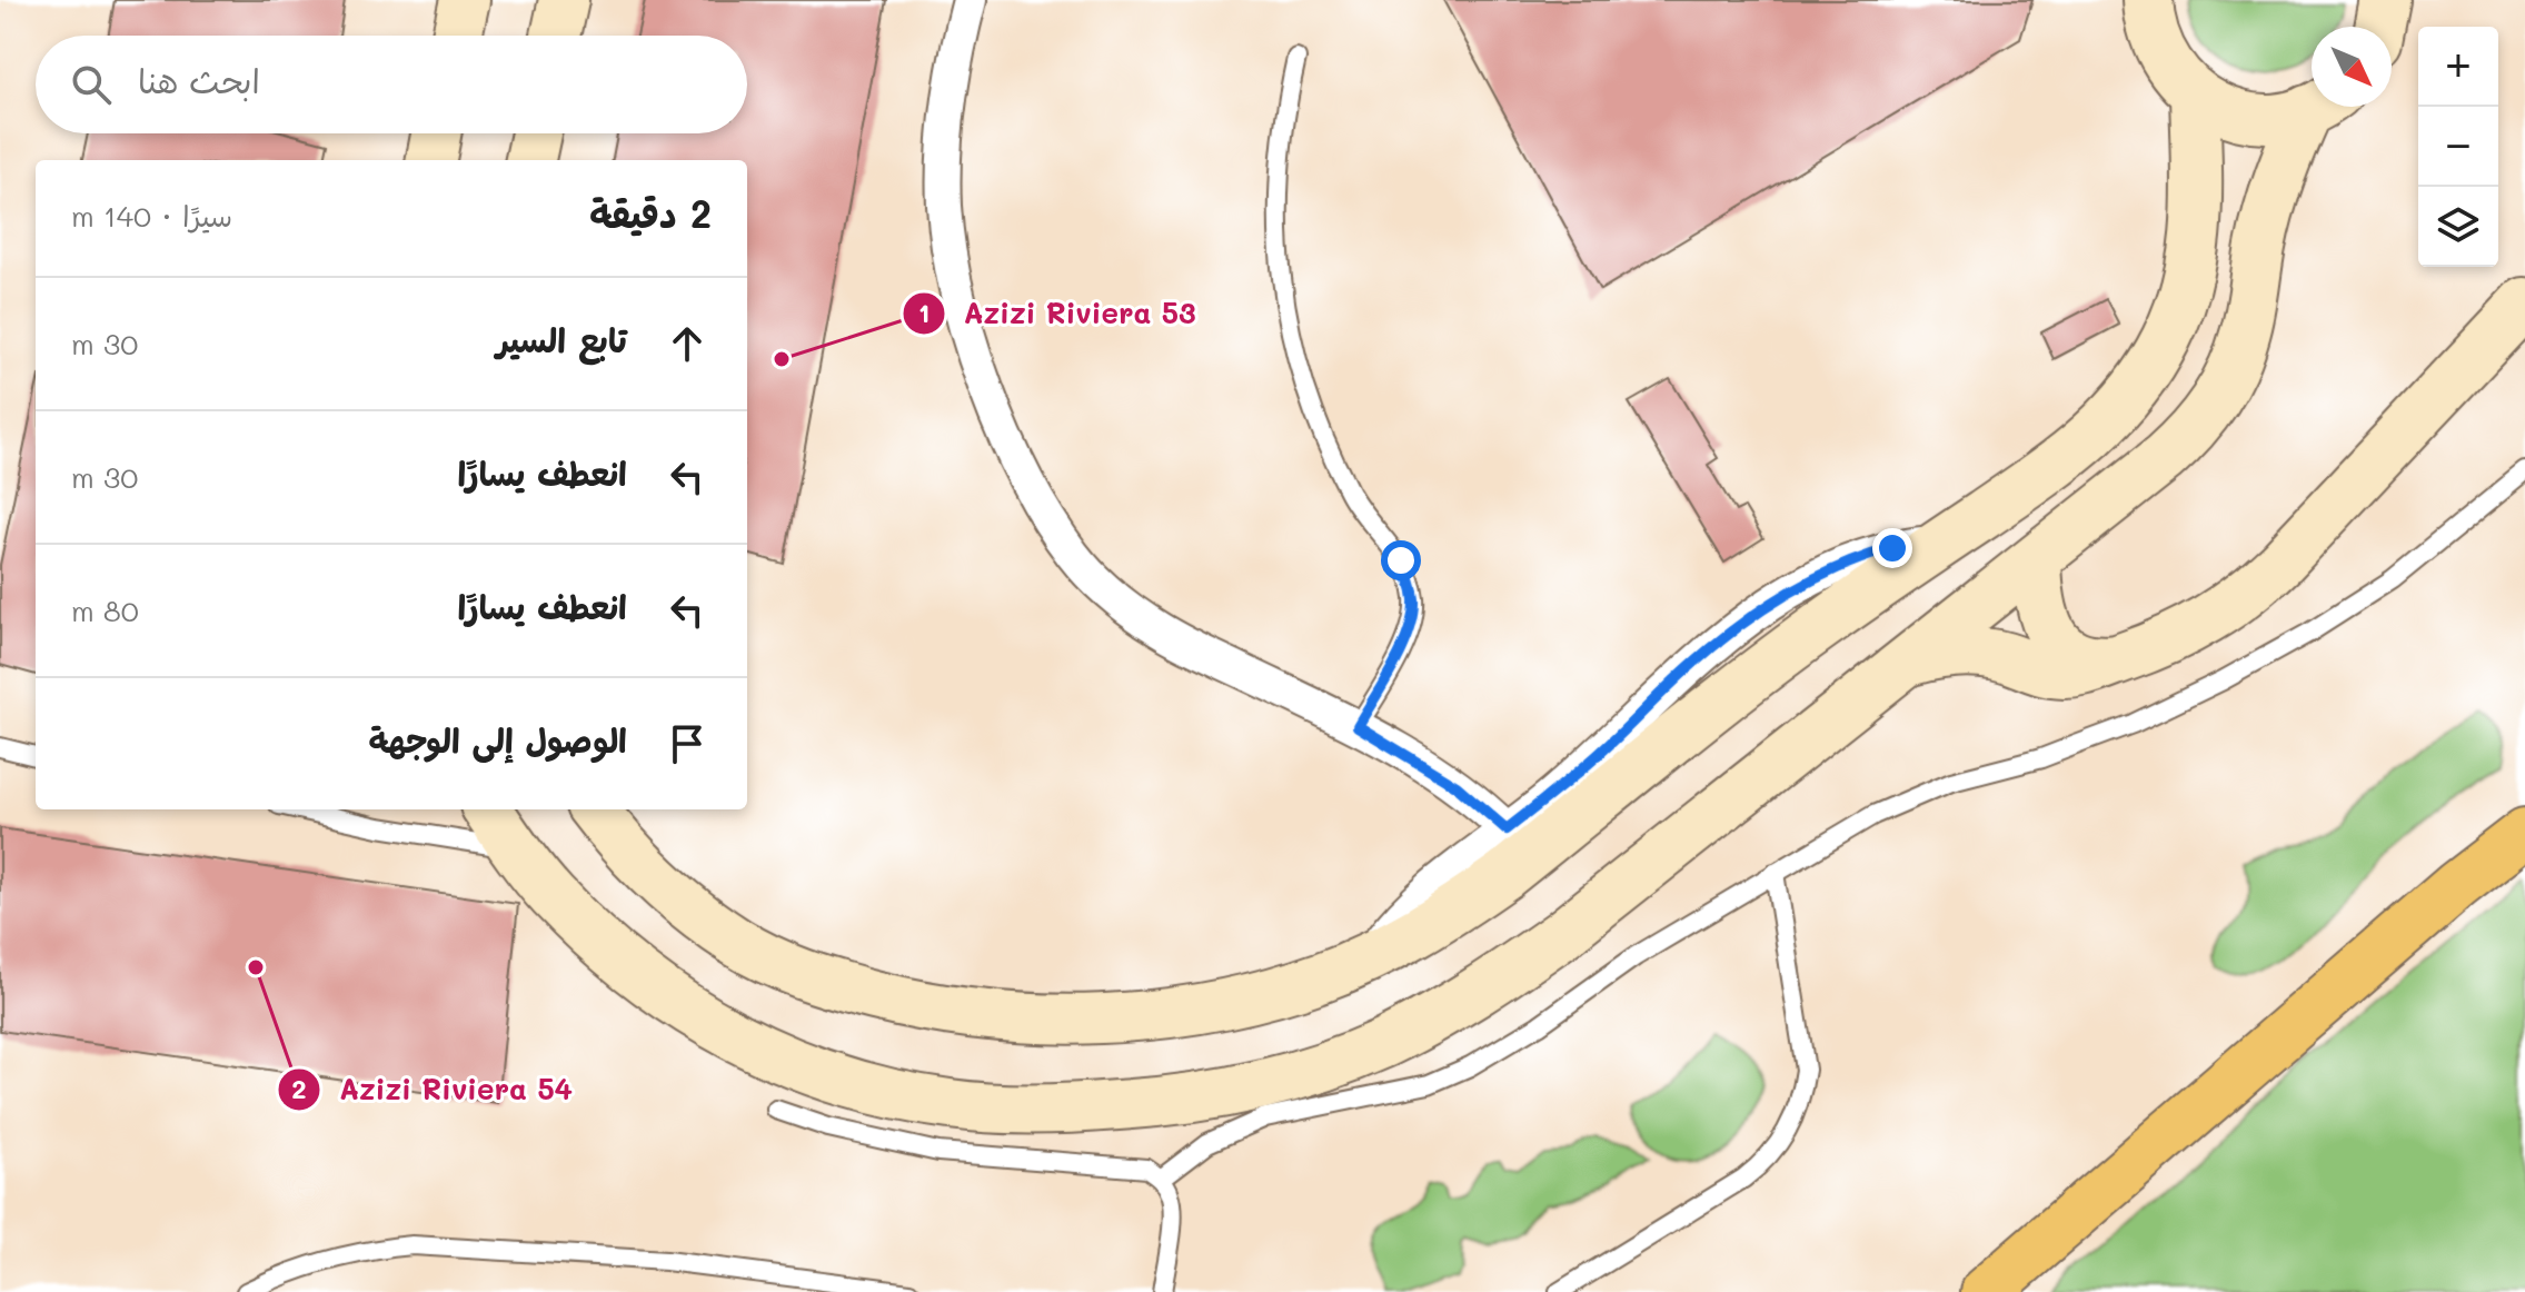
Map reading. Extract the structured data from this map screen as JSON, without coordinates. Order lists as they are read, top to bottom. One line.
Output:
{"places":["Azizi Riviera 53","Azizi Riviera 54"],"north":"bottom right","page":{"map_buttons":["+","−"],"search":"ابحث هنا","heading":["2 دقيقة","سيرًا · 140 m"],"list":[["تابع السير","30 m"],["انعطف يسارًا","30 m"],["انعطف يسارًا","80 m"],"الوصول إلى الوجهة"]}}
